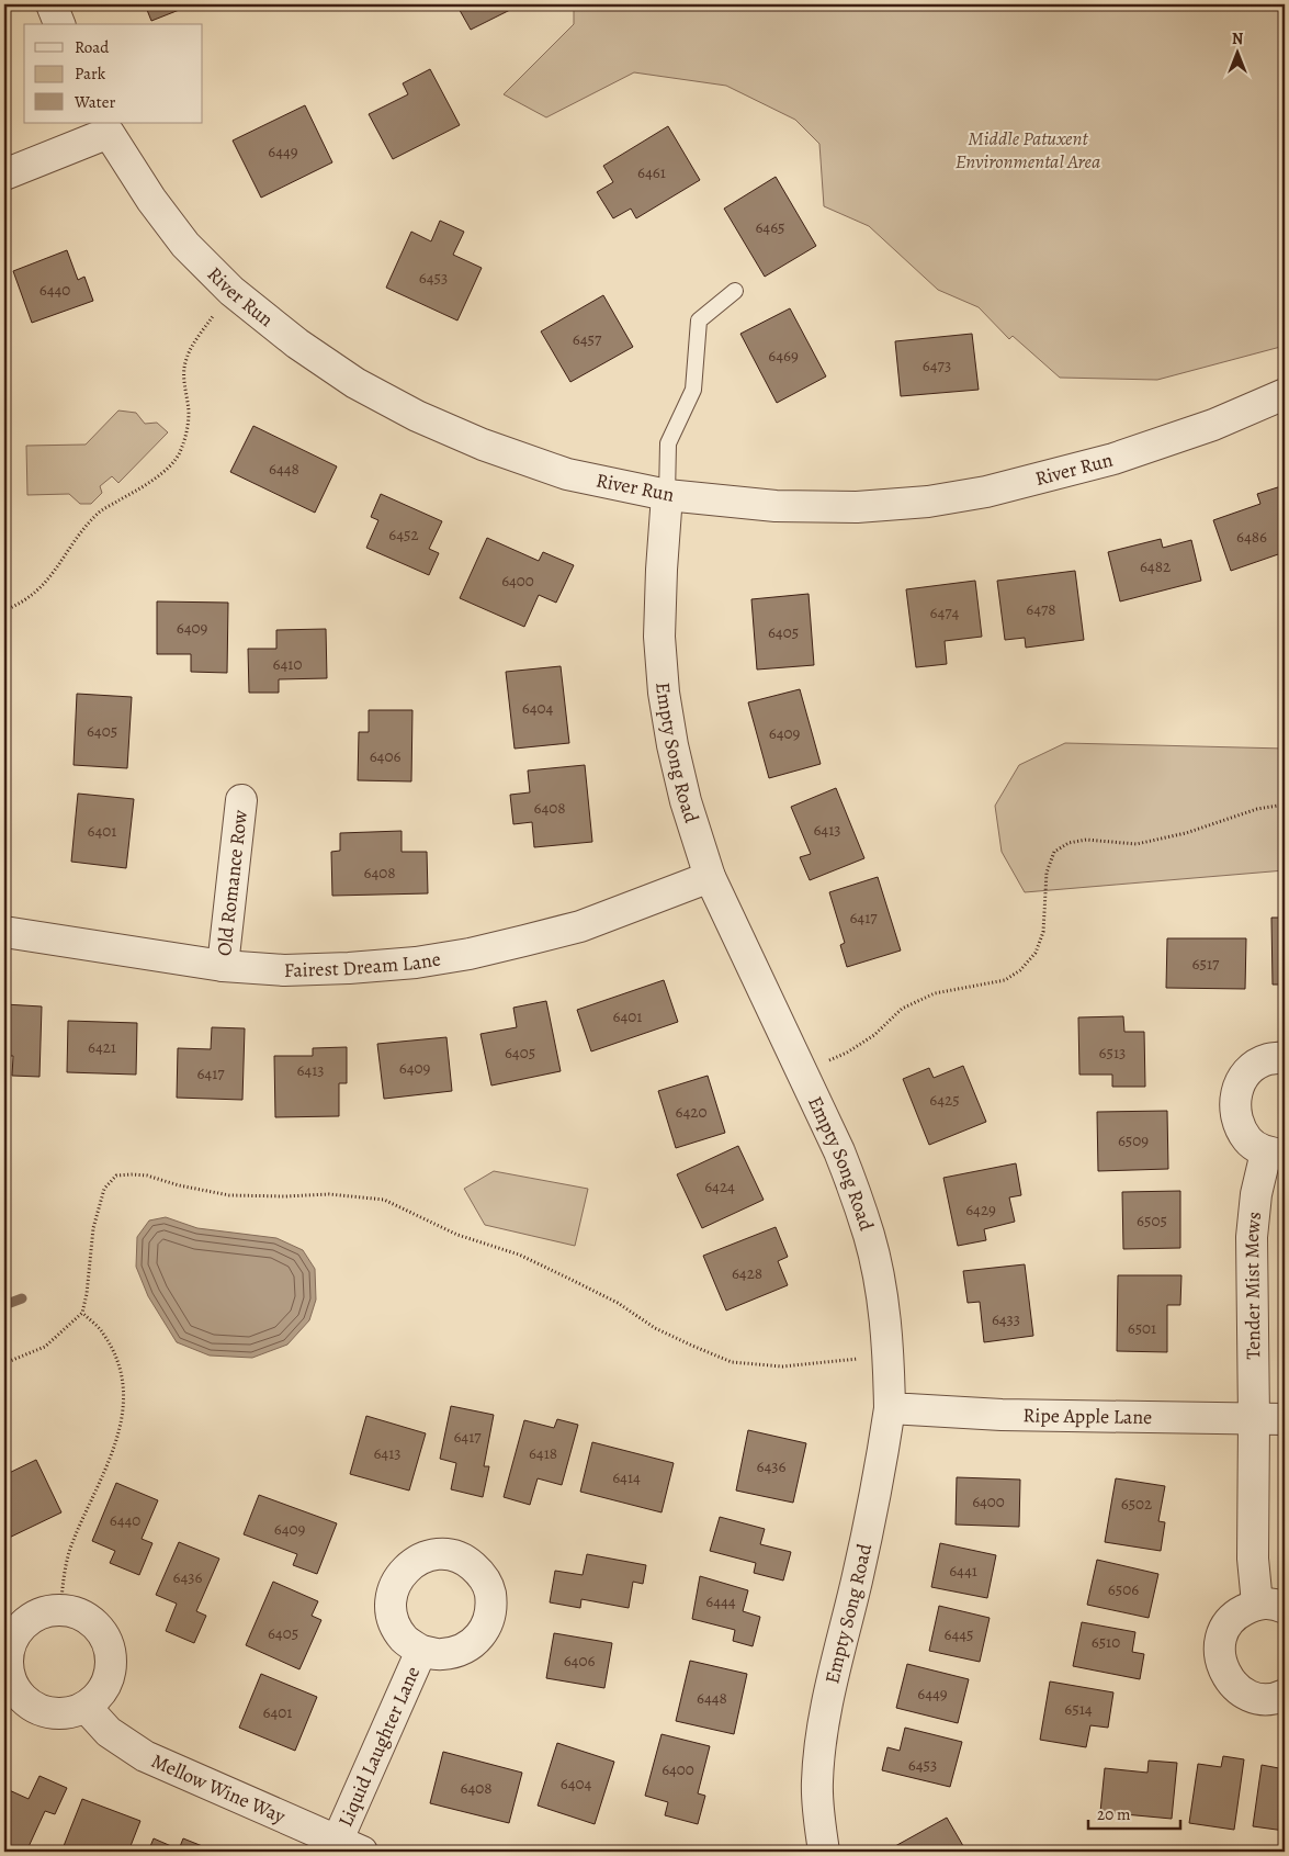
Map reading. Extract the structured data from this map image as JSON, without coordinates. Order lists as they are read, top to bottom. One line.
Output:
{"streets":{"street":["River Run","Empty Song Road","Old Romance Row","Fairest Dream Lane","Tender Mist Mews","Ripe Apple Lane","Liquid Laughter Lane","Mellow Wine Way"]},"crossings":[["River Run","Empty Song Road"],["Empty Song Road","Fairest Dream Lane"],["Empty Song Road","Ripe Apple Lane"],["Old Romance Row","Fairest Dream Lane"],["Tender Mist Mews","Ripe Apple Lane"],["Liquid Laughter Lane","Mellow Wine Way"]],"parks":["Middle Patuxent Environmental Area"],"house_numbers":["6449","6461","6465","6453","6440","6457","6469","6473","6448","6452","6486","6482","6400","6478","6474","6409","6405","6410","6404","6405","6409","6406","6408","6413","6401","6408","6417","6517","6401","6421","6405","6513","6409","6413","6417","6425","6420","6509","6424","6429","6505","6428","6433","6501","6417","6413","6418","6436","6414","6400","6502","6440","6409","6441","6436","6506","6444","6405","6445","6510","6406","6449","6448","6514","6401","6453","6400","6404","6408"],"legend":["Road","Park","Water"],"scale_bar":"20 m","north":"top"}
